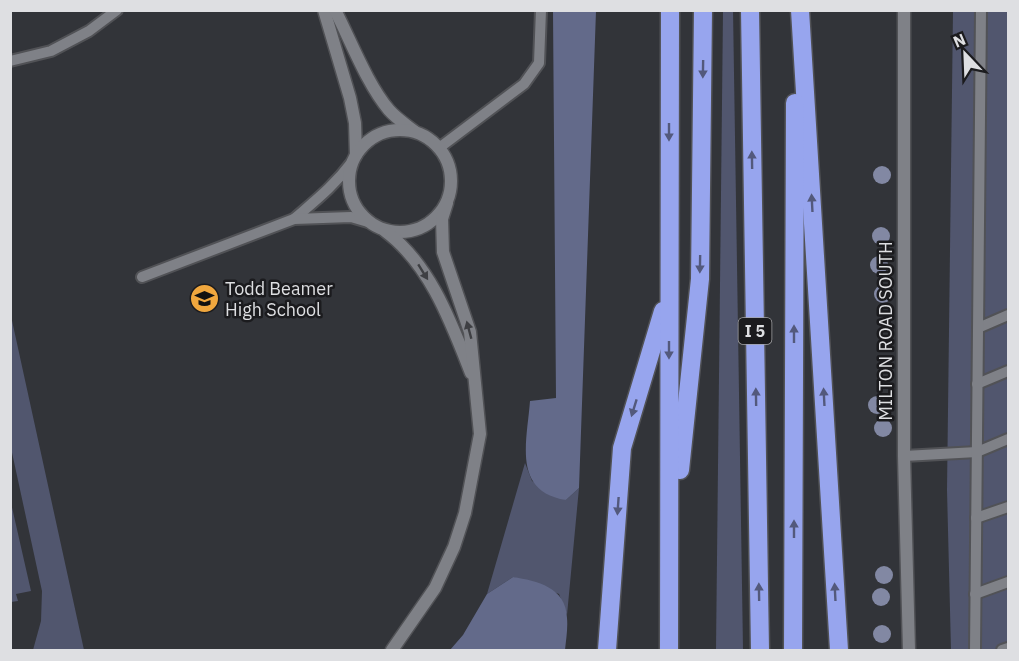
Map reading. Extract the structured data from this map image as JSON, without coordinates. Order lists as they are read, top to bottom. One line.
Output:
{"streets":{"highway":["I 5"],"street":["MILTON ROAD SOUTH"]},"places":{"school or university":["Todd Beamer High School"]},"north":"top left"}
